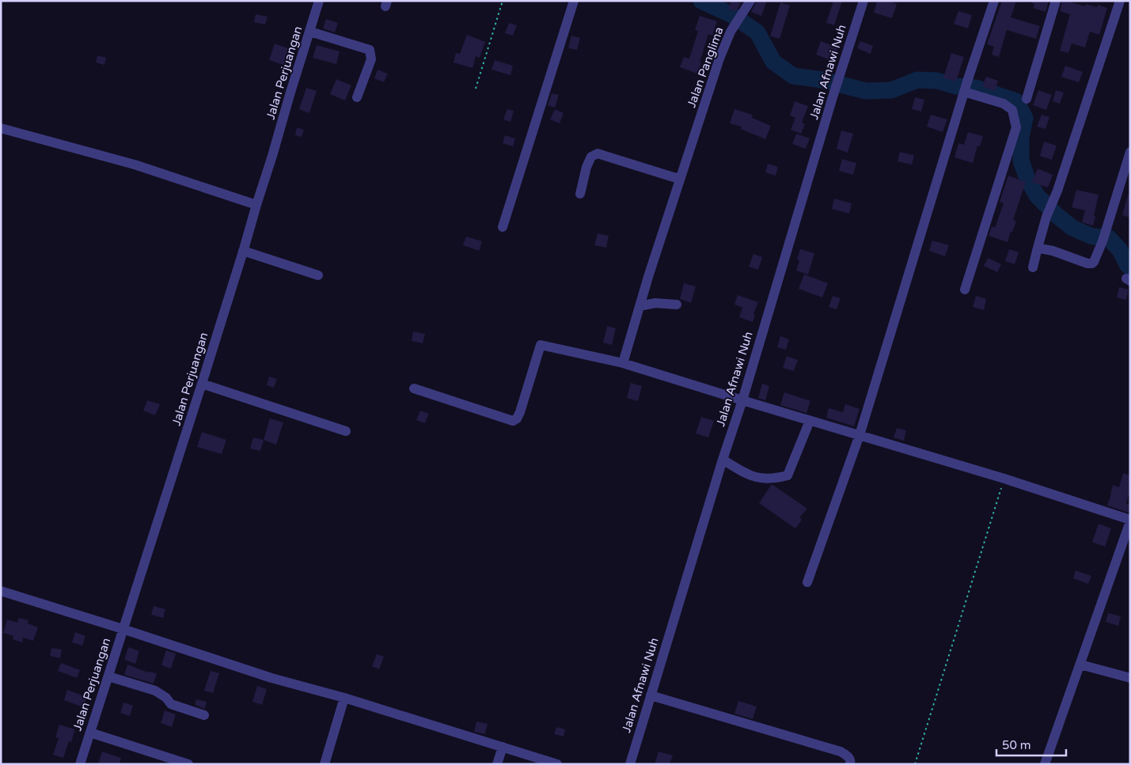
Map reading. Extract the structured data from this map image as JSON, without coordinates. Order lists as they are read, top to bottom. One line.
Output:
{"streets":{"street":["Jalan Panglima","Jalan Afnawi Nuh","Jalan Perjuangan"]},"scale_bar":"50 m"}
